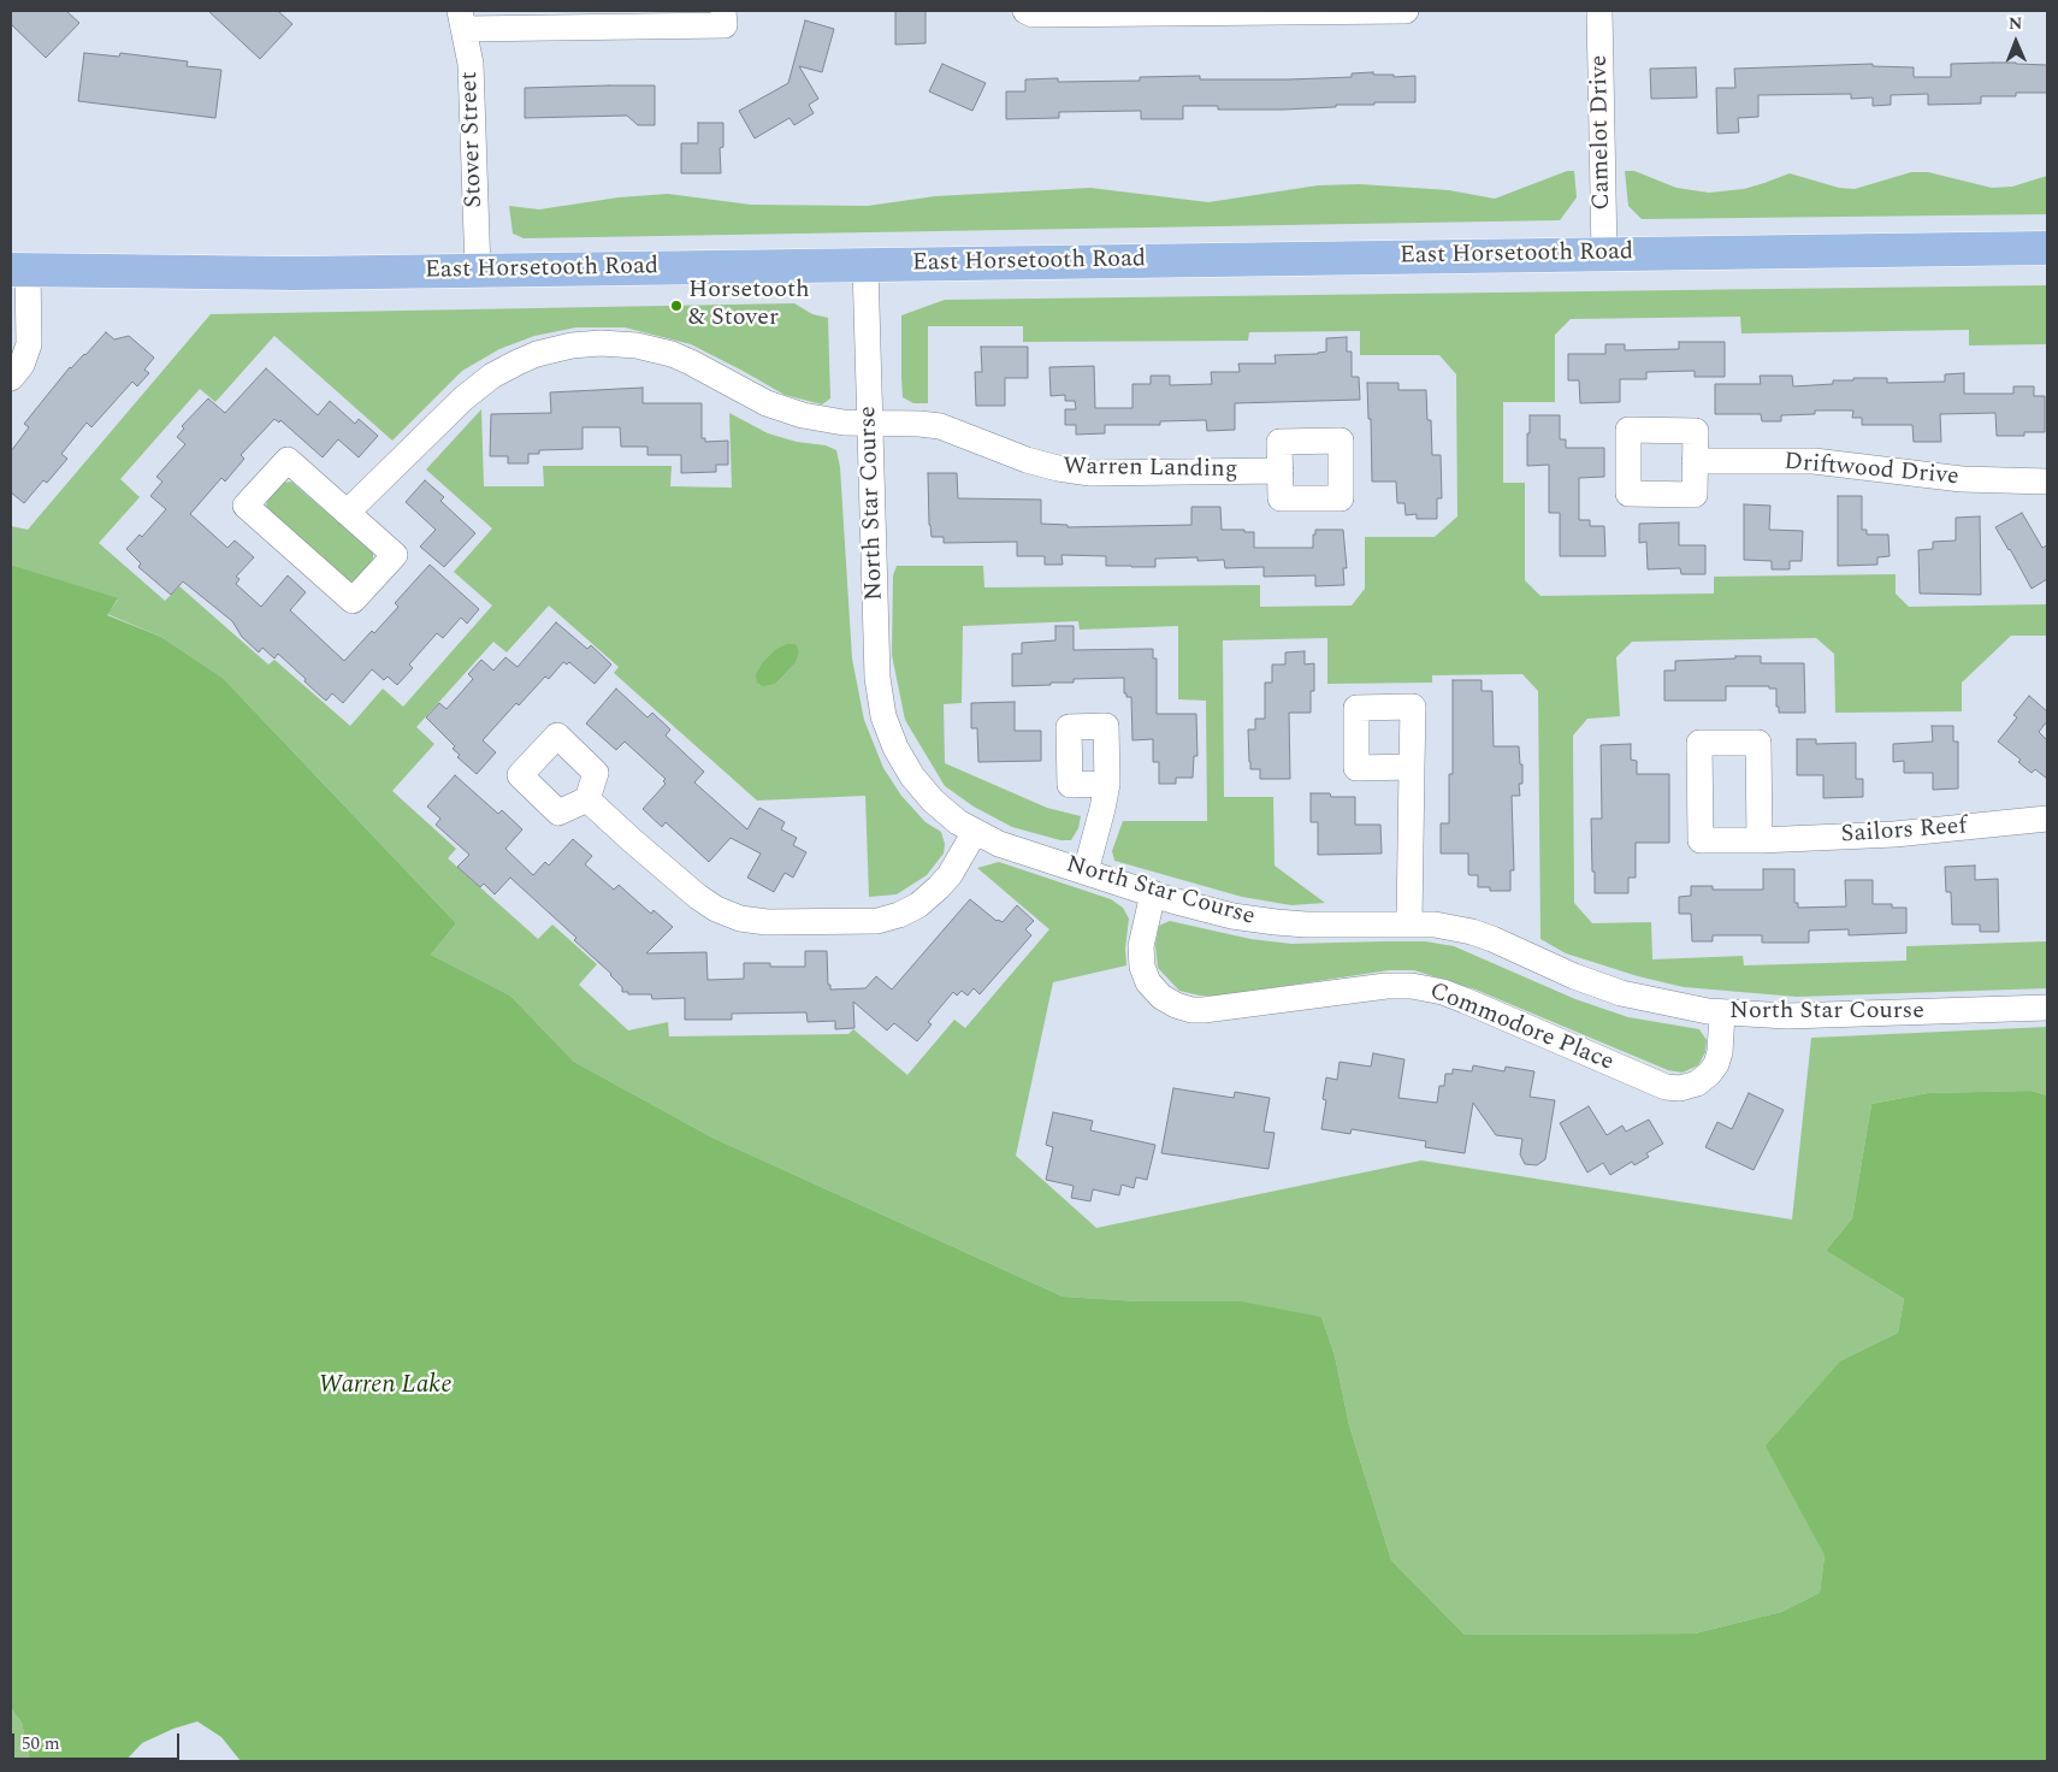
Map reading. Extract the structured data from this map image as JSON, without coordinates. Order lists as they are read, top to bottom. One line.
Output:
{"streets":{"main road":["East Horsetooth Road"],"street":["Camelot Drive","Stover Street","Warren Landing","Driftwood Drive","North Star Course","Sailors Reef","Commodore Place"]},"crossings":[["Camelot Drive","East Horsetooth Road"],["Stover Street","East Horsetooth Road"],["East Horsetooth Road","North Star Course"],["Warren Landing","North Star Course"],["North Star Course","Commodore Place"]],"water":["Warren Lake"],"places":["Horsetooth & Stover"],"scale_bar":"50 m","north":"top"}
